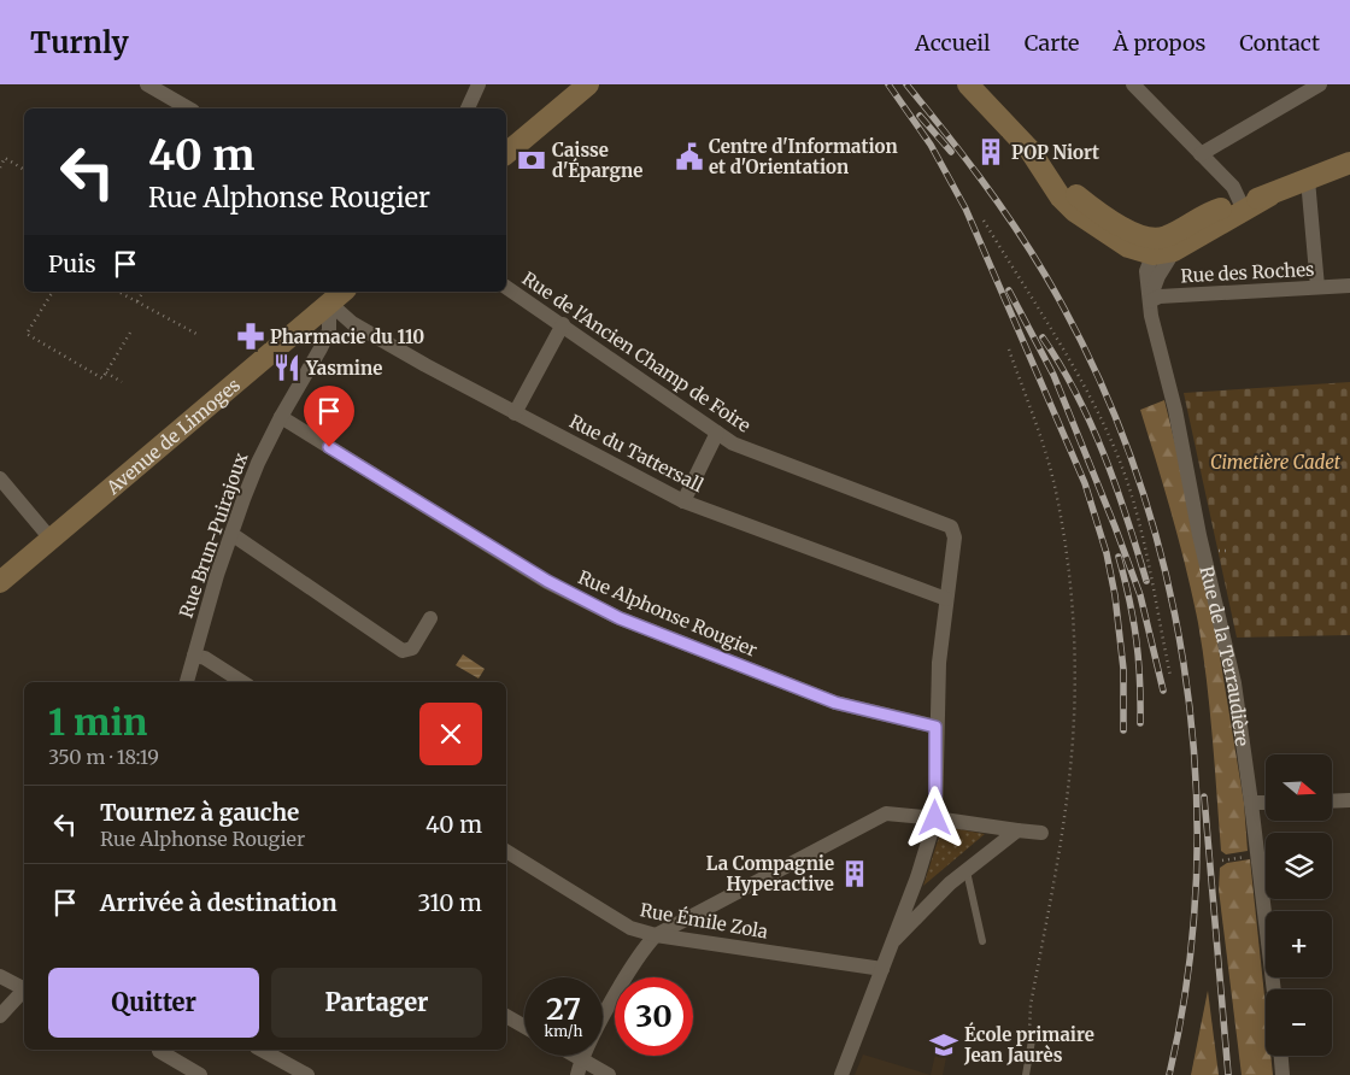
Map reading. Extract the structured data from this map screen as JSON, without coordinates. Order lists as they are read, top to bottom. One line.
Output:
{"streets":{"main road":["Avenue de Limoges"],"street":["Rue des Roches","Rue de l'Ancien Champ de Foire","Rue du Tattersall","Rue Brun-Puirajoux","Rue Alphonse Rougier","Rue de la Terraudière","Rue Émile Zola"]},"crossings":[["Rue des Roches","Rue de la Terraudière"],["Rue de l'Ancien Champ de Foire","Rue du Tattersall"],["Rue de l'Ancien Champ de Foire","Rue Alphonse Rougier"],["Rue de l'Ancien Champ de Foire","Rue Émile Zola"],["Avenue de Limoges","Rue du Tattersall"],["Avenue de Limoges","Rue Brun-Puirajoux"],["Rue du Tattersall","Rue Brun-Puirajoux"],["Rue Brun-Puirajoux","Rue Alphonse Rougier"]],"parks":["Cimetière Cadet"],"places":{"building":["POP Niort","La Compagnie Hyperactive"],"public building":["Centre d'Information et d'Orientation"],"bank":["Caisse d'Épargne"],"pharmacy":["Pharmacie du 110"],"restaurant":["Yasmine"],"school or university":["École primaire Jean Jaurès"]},"north":"right","page":{"header":"Turnly","nav":["Accueil","Carte","À propos","Contact"],"turn":["40 m","Rue Alphonse Rougier"],"then":"Puis","heading":["1 min","350 m · 18:19"],"map_buttons":["+","−"],"list":[{"name":"Tournez à gauche","note":"Rue Alphonse Rougier","value":"40 m"},{"name":"Arrivée à destination","value":"310 m"}],"buttons":["Quitter","Partager"],"speed":"27 km/h","limit":"30"}}
